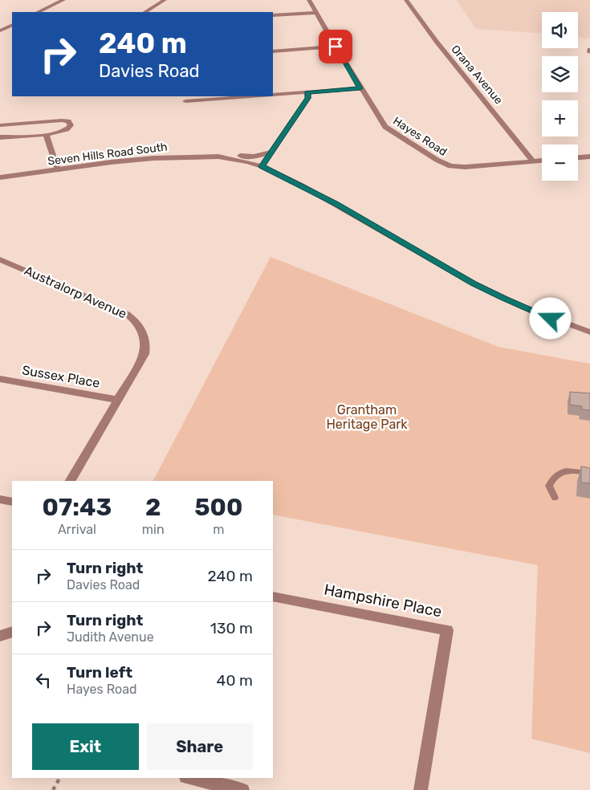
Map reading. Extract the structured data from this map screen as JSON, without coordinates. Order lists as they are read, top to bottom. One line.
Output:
{"streets":{"street":["Orana Avenue","Hayes Road","Seven Hills Road South","Australorp Avenue","Sussex Place","Hampshire Place"]},"crossings":[["Orana Avenue","Hayes Road"],["Australorp Avenue","Sussex Place"]],"parks":["Grantham Heritage Park"],"page":{"map_buttons":["+","−"],"turn":["240 m","Davies Road"],"eta":["07:43","Arrival","2","min","500","m"],"list":[{"name":"Turn right","note":"Davies Road","value":"240 m"},{"name":"Turn right","note":"Judith Avenue","value":"130 m"},{"name":"Turn left","note":"Hayes Road","value":"40 m"}],"buttons":["Exit","Share"]}}
